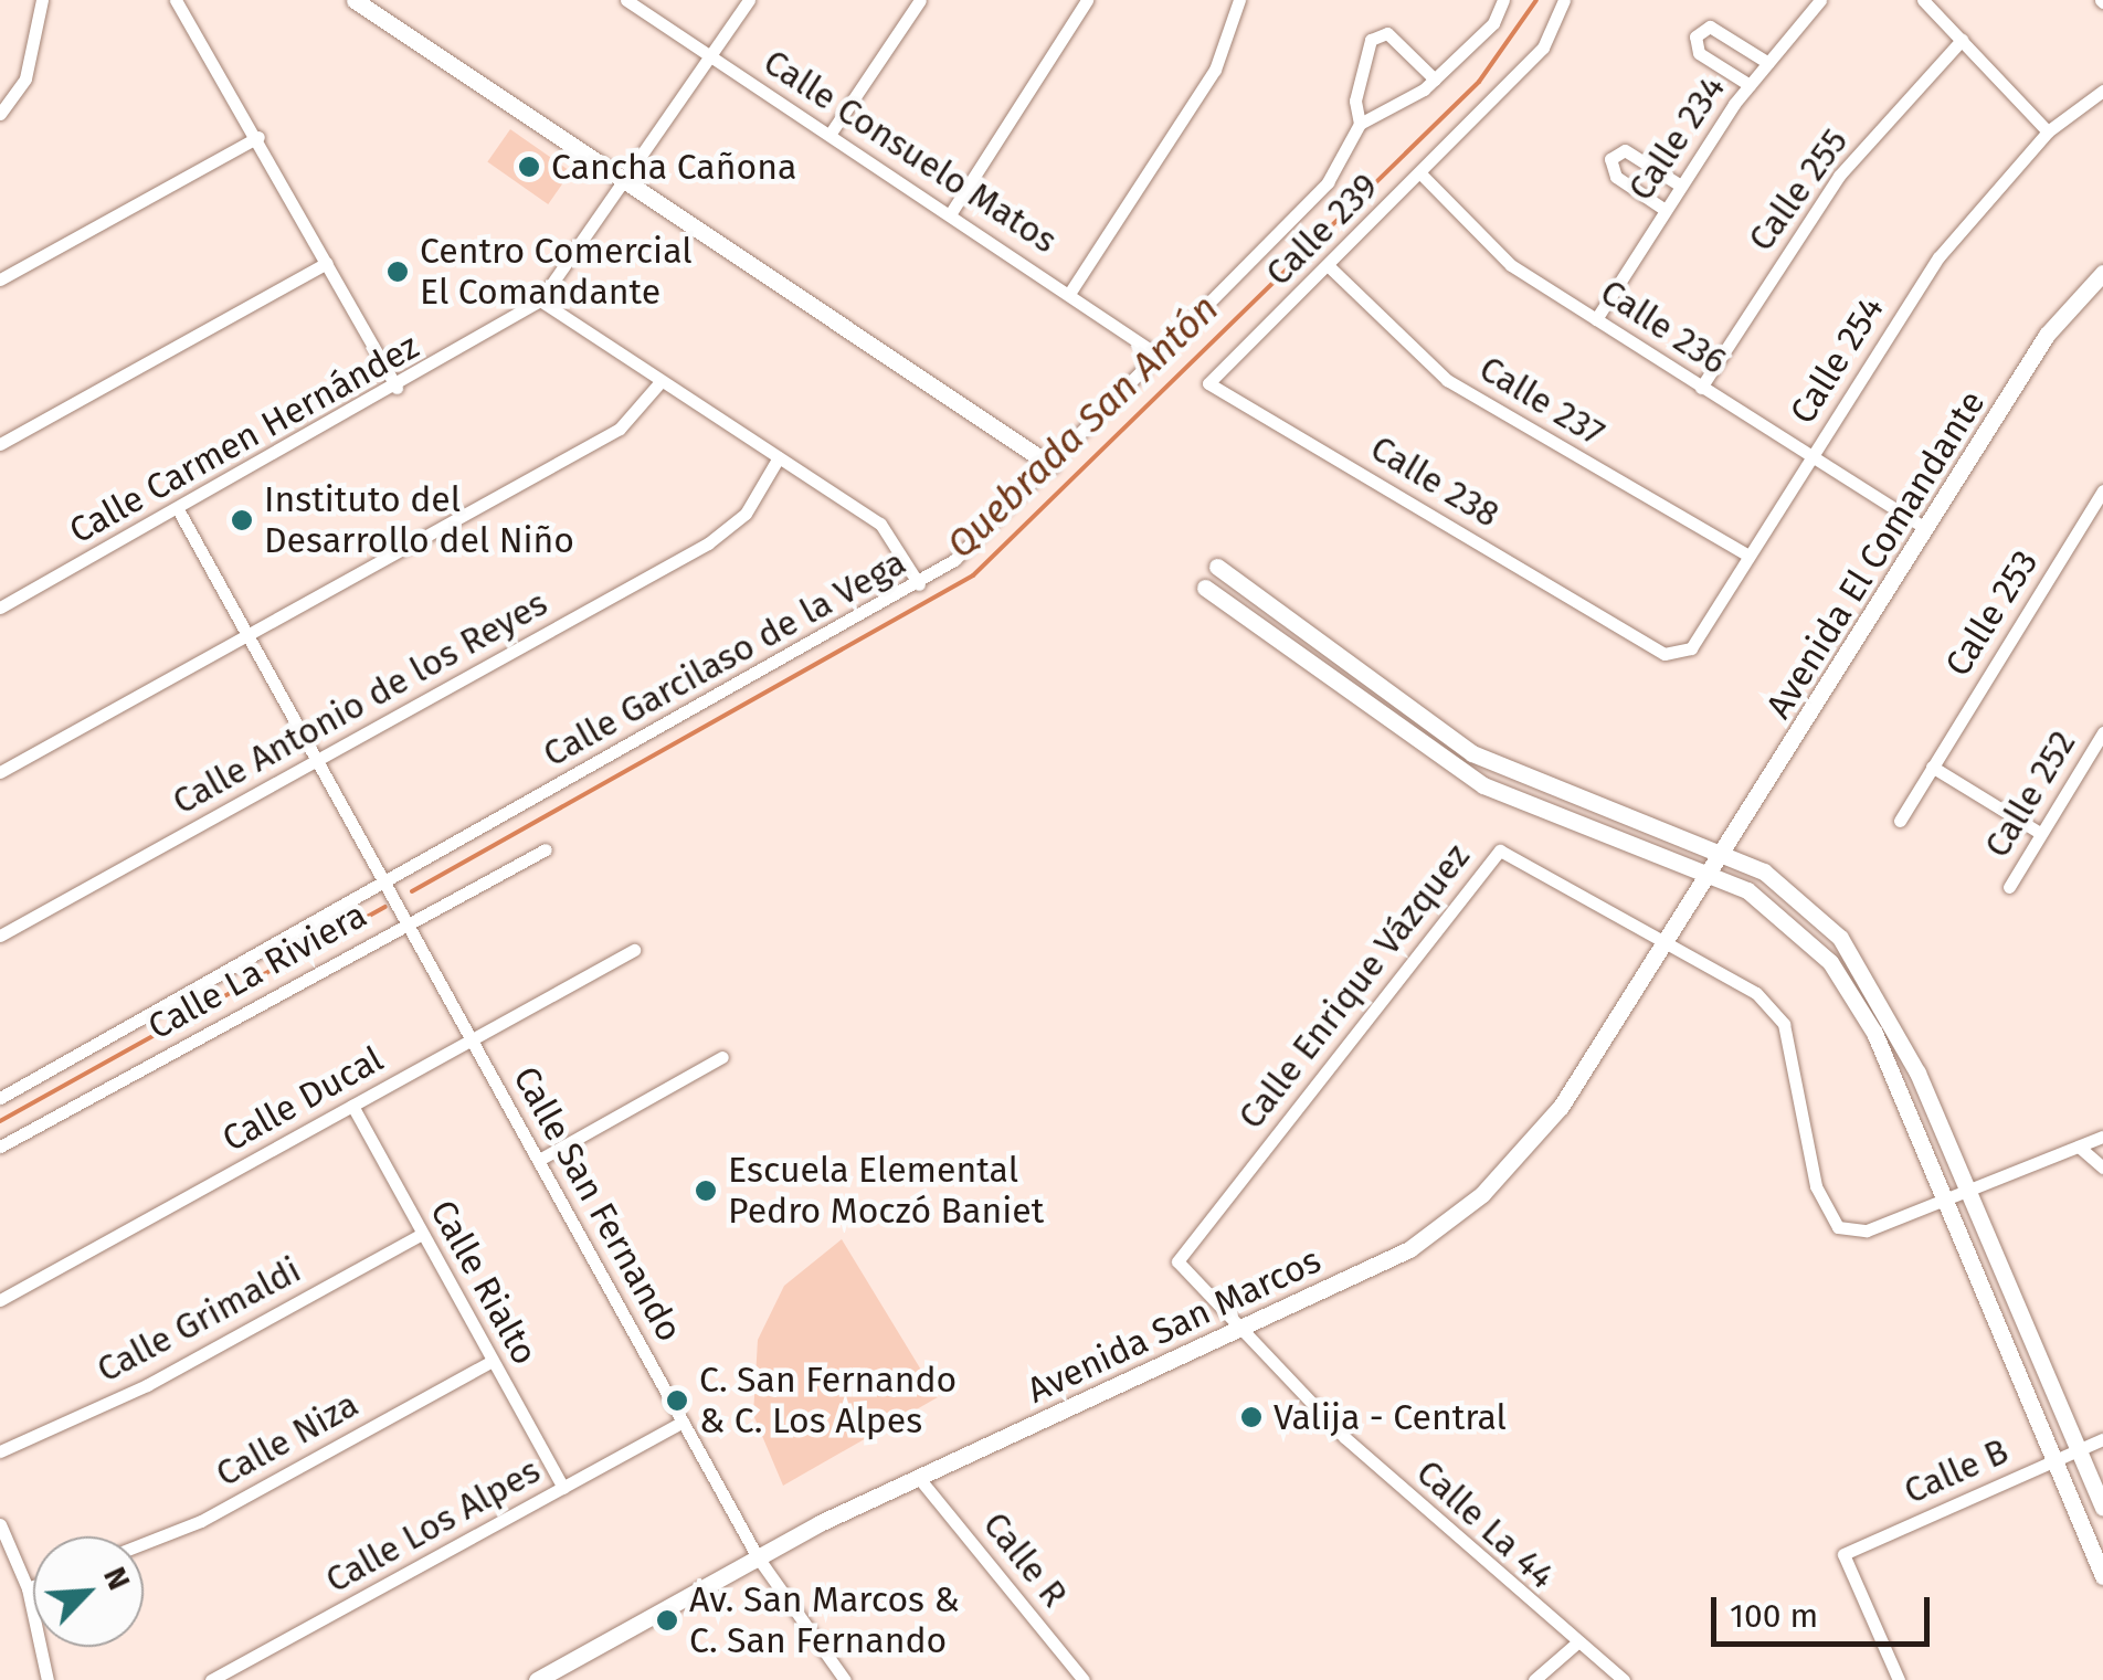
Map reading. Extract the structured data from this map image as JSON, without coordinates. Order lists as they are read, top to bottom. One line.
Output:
{"streets":{"street":["Calle 234","Calle Consuelo Matos","Calle 255","Calle 239","Calle 236","Calle 254","Calle 237","Calle Carmen Hernández","Calle 238","Avenida El Comandante","Calle 253","Calle Garcilaso de la Vega","Calle Antonio de los Reyes","Calle 252","Calle La Riviera","Calle Enrique Vázquez","Calle Ducal","Calle San Fernando","Calle Rialto","Calle Grimaldi","Avenida San Marcos","Calle Niza","Calle B","Calle La 44","Calle Los Alpes","Calle R"]},"crossings":[["Calle 234","Calle 236"],["Calle Consuelo Matos","Calle Carmen Hernández"],["Calle Consuelo Matos","Calle Garcilaso de la Vega"],["Calle 255","Calle 236"],["Calle 239","Calle 236"],["Calle 239","Calle 237"],["Calle 239","Calle 238"],["Calle 236","Calle 254"],["Calle 236","Avenida El Comandante"],["Calle 254","Calle 237"],["Calle 254","Calle 238"],["Calle Carmen Hernández","Calle San Fernando"],["Avenida El Comandante","Avenida San Marcos"],["Calle Garcilaso de la Vega","Calle San Fernando"],["Calle Antonio de los Reyes","Calle San Fernando"],["Calle La Riviera","Calle San Fernando"],["Calle Enrique Vázquez","Avenida San Marcos"],["Calle Enrique Vázquez","Calle La 44"],["Calle Ducal","Calle San Fernando"],["Calle Ducal","Calle Rialto"],["Calle San Fernando","Avenida San Marcos"],["Calle San Fernando","Calle Los Alpes"],["Calle Rialto","Calle Grimaldi"],["Calle Rialto","Calle Niza"],["Calle Rialto","Calle Los Alpes"],["Avenida San Marcos","Calle La 44"],["Avenida San Marcos","Calle R"]],"water":["Quebrada San Antón"],"places":["Cancha Cañona","Centro Comercial El Comandante","Instituto del Desarrollo del Niño","Escuela Elemental Pedro Moczó Baniet","C. San Fernando & C. Los Alpes","Valija - Central","Av. San Marcos & C. San Fernando"],"scale_bar":"100 m","north":"top right"}
